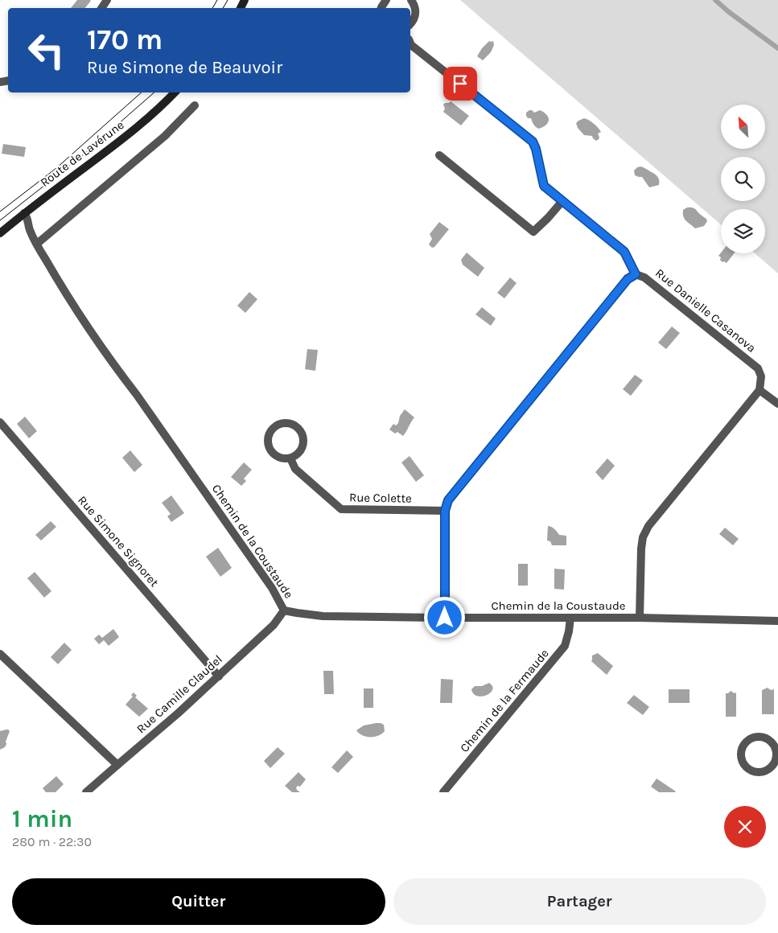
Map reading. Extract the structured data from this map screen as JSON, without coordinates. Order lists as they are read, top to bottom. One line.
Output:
{"streets":{"main road":["Route de Lavérune"],"street":["Rue Danielle Casanova","Rue Colette","Rue Simone Signoret","Chemin de la Coustaude","Rue Camille Claudel","Chemin de la Fermaude"]},"crossings":[["Route de Lavérune","Chemin de la Coustaude"],["Rue Danielle Casanova","Rue Colette"],["Rue Danielle Casanova","Chemin de la Coustaude"],["Rue Simone Signoret","Rue Camille Claudel"],["Chemin de la Coustaude","Rue Camille Claudel"],["Chemin de la Coustaude","Chemin de la Fermaude"]],"north":"top left","page":{"turn":["170 m","Rue Simone de Beauvoir"],"heading":["1 min","280 m · 22:30"],"buttons":["Quitter","Partager"]}}
